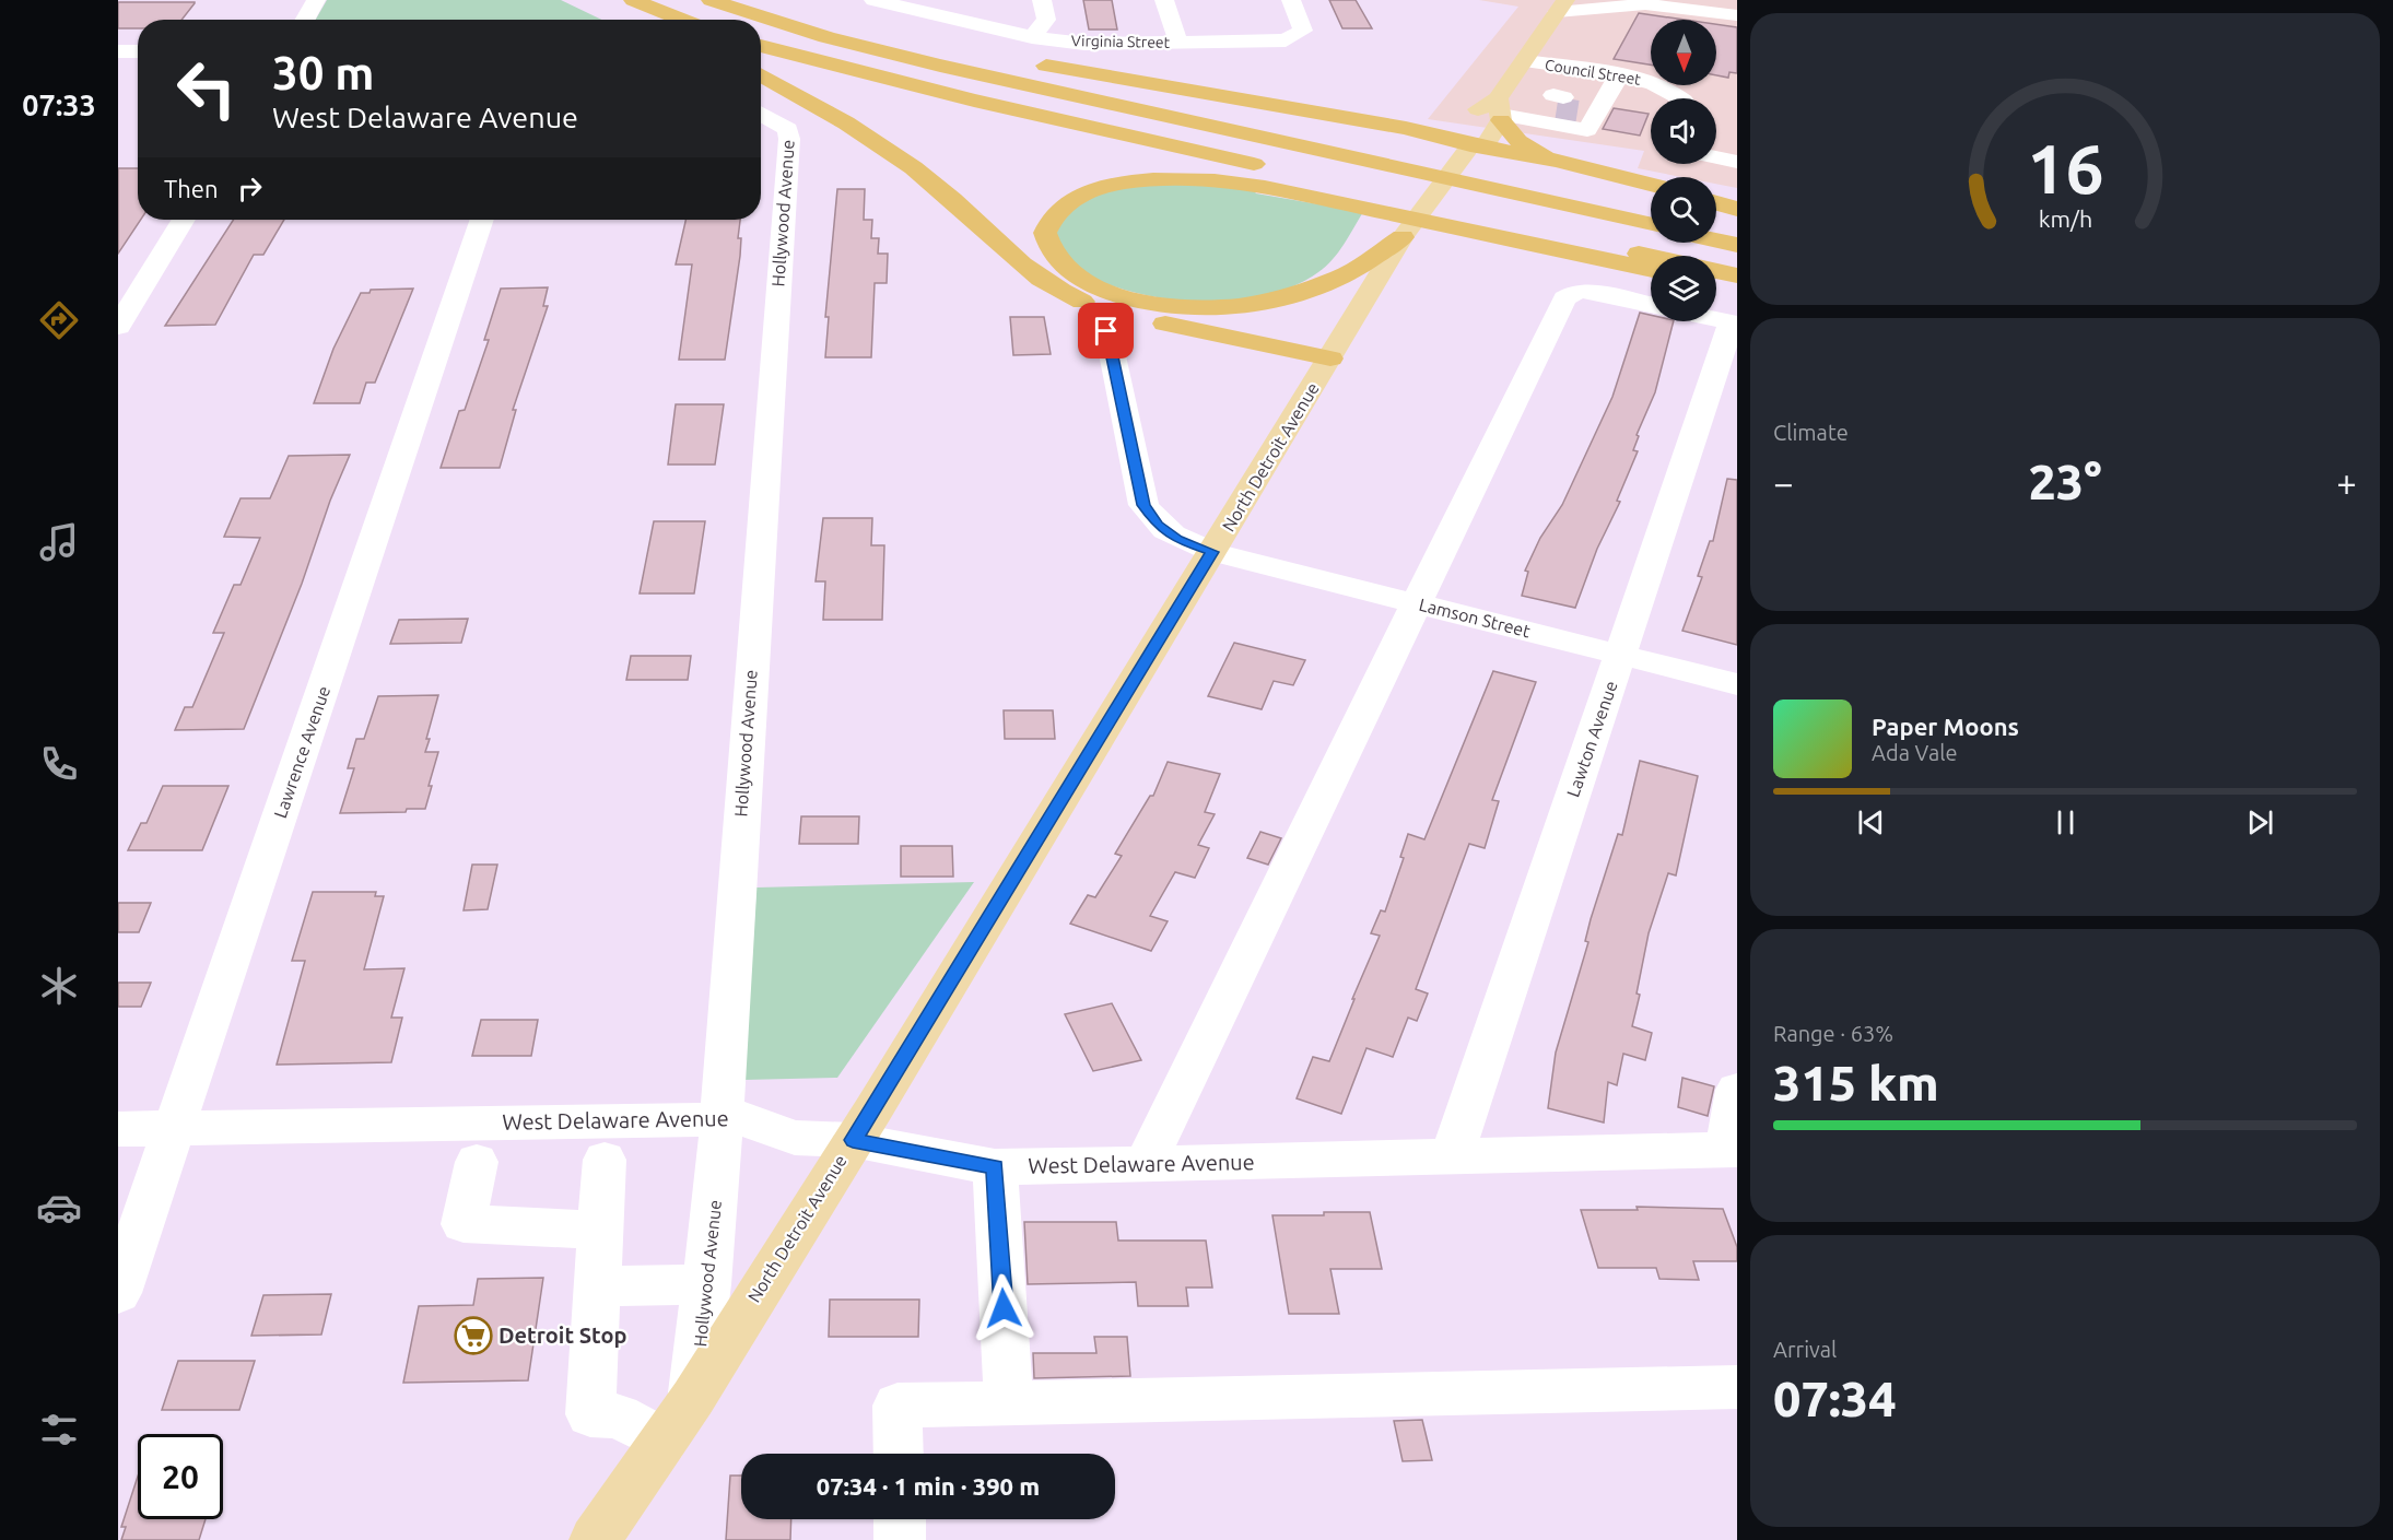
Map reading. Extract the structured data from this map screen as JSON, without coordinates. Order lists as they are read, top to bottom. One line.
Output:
{"streets":{"main road":["North Detroit Avenue"],"street":["Virginia Street","Council Street","Hollywood Avenue","Lamson Street","Lawton Avenue","Lawrence Avenue","West Delaware Avenue"]},"crossings":[["Council Street","North Detroit Avenue"],["Hollywood Avenue","North Detroit Avenue"],["Hollywood Avenue","West Delaware Avenue"],["North Detroit Avenue","Lamson Street"],["North Detroit Avenue","West Delaware Avenue"],["Lamson Street","Lawton Avenue"],["Lawton Avenue","West Delaware Avenue"],["Lawrence Avenue","West Delaware Avenue"]],"places":{"supermarket":["Detroit Stop"]},"north":"bottom","page":{"tabs":"07:33","turn":["30 m","West Delaware Avenue"],"then":"Then","tile":["Climate",["Range · 63%","315 km"],["Arrival","07:34"]],"heat":["−","23°","+"],"song":["Paper Moons","Ada Vale"],"limit":"20","trip":"07:34 · 1 min · 390 m","gauge":["16","km/h"]}}
